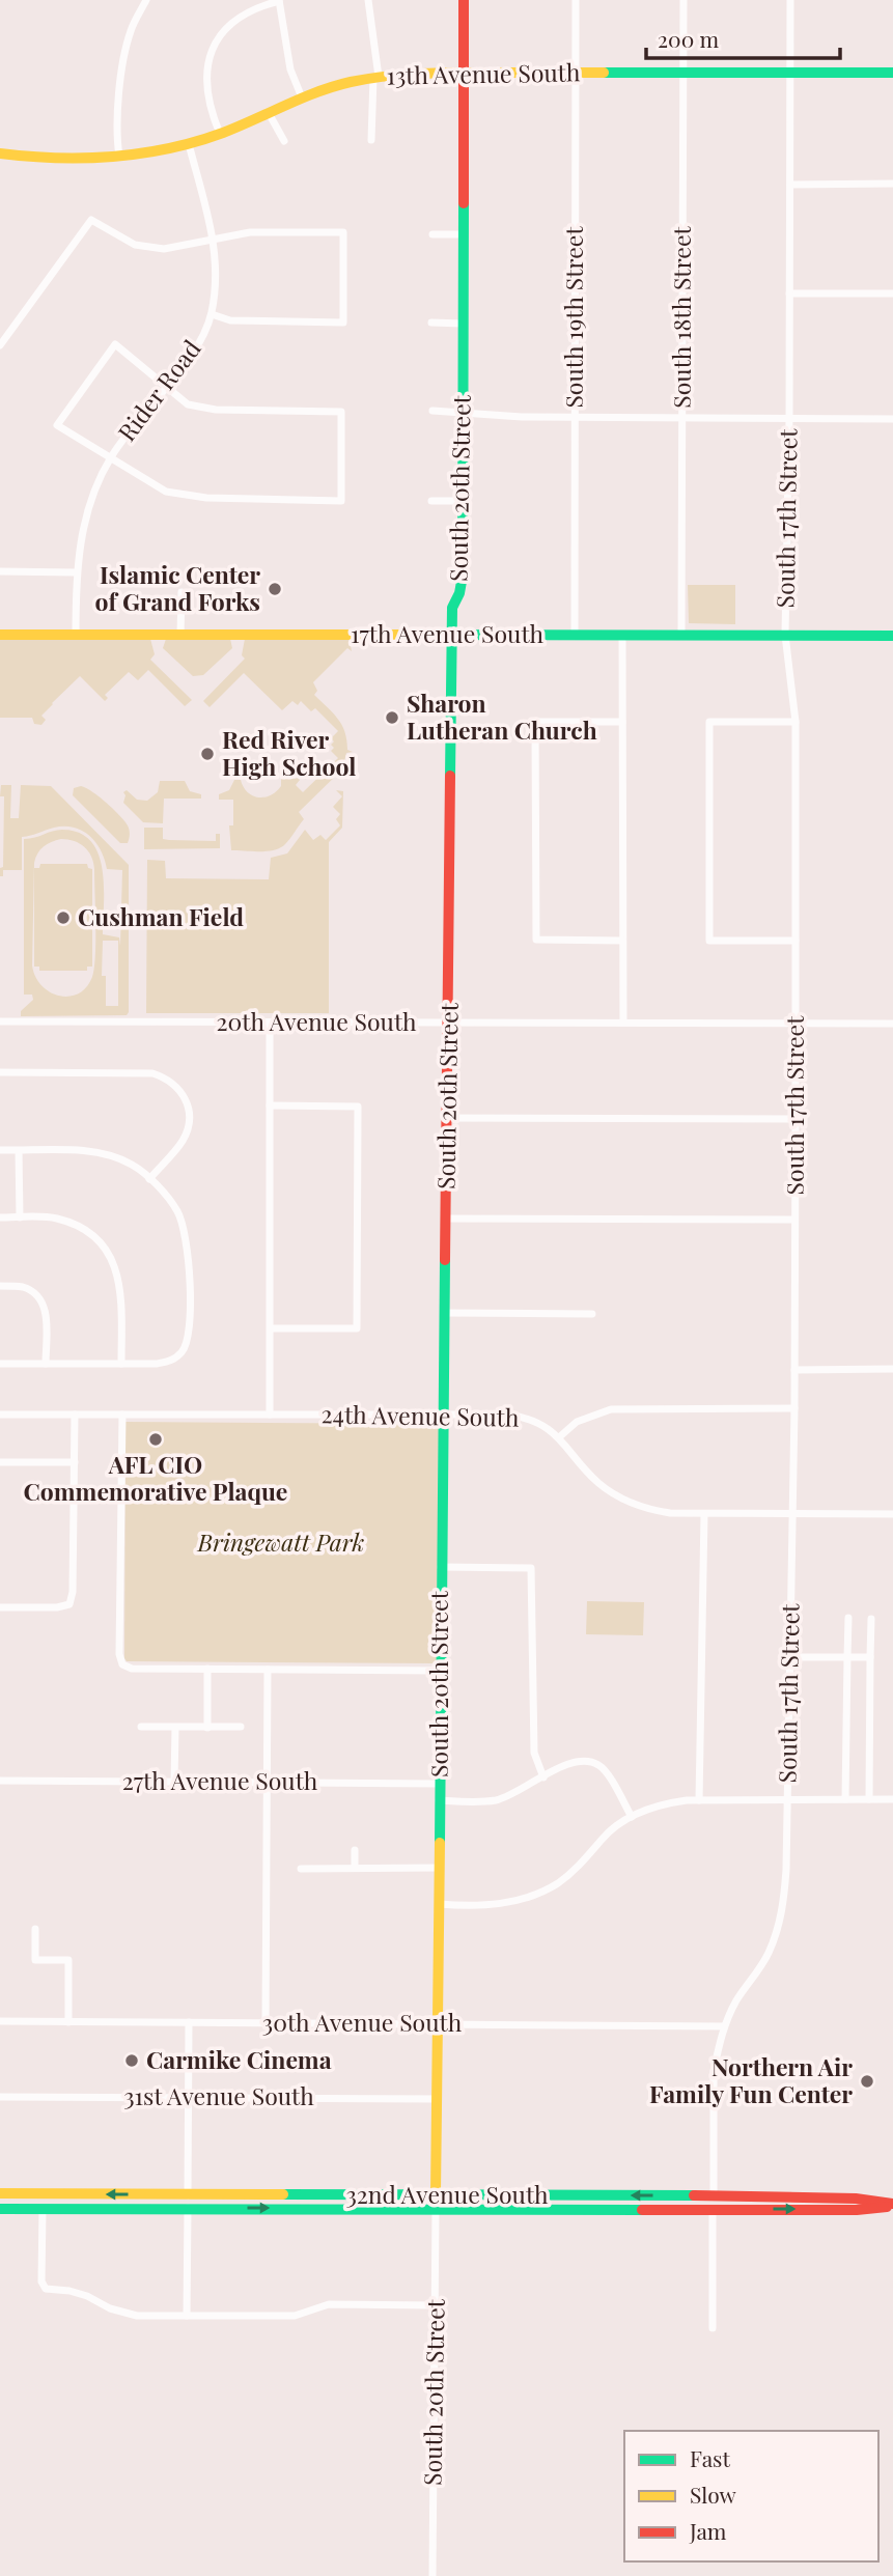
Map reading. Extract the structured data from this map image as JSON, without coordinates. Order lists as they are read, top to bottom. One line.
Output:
{"streets":{"street":["13th Avenue South","South 19th Street","South 18th Street","Rider Road","South 20th Street","South 17th Street","17th Avenue South","20th Avenue South","24th Avenue South","27th Avenue South","30th Avenue South","31st Avenue South","32nd Avenue South"]},"crossings":[["13th Avenue South","South 19th Street"],["13th Avenue South","South 18th Street"],["13th Avenue South","Rider Road"],["13th Avenue South","South 20th Street"],["13th Avenue South","South 17th Street"],["South 19th Street","17th Avenue South"],["South 18th Street","17th Avenue South"],["Rider Road","17th Avenue South"],["South 20th Street","17th Avenue South"],["South 20th Street","20th Avenue South"],["South 20th Street","24th Avenue South"],["South 20th Street","27th Avenue South"],["South 20th Street","30th Avenue South"],["South 20th Street","31st Avenue South"],["South 20th Street","32nd Avenue South"],["South 17th Street","17th Avenue South"],["South 17th Street","20th Avenue South"],["South 17th Street","24th Avenue South"],["South 17th Street","30th Avenue South"],["South 17th Street","32nd Avenue South"]],"parks":["Bringewatt Park"],"places":["Islamic Center of Grand Forks","Sharon Lutheran Church","Red River High School","Cushman Field","AFL CIO Commemorative Plaque","Carmike Cinema","Northern Air Family Fun Center"],"legend":["Fast","Slow","Jam"],"scale_bar":"200 m"}
